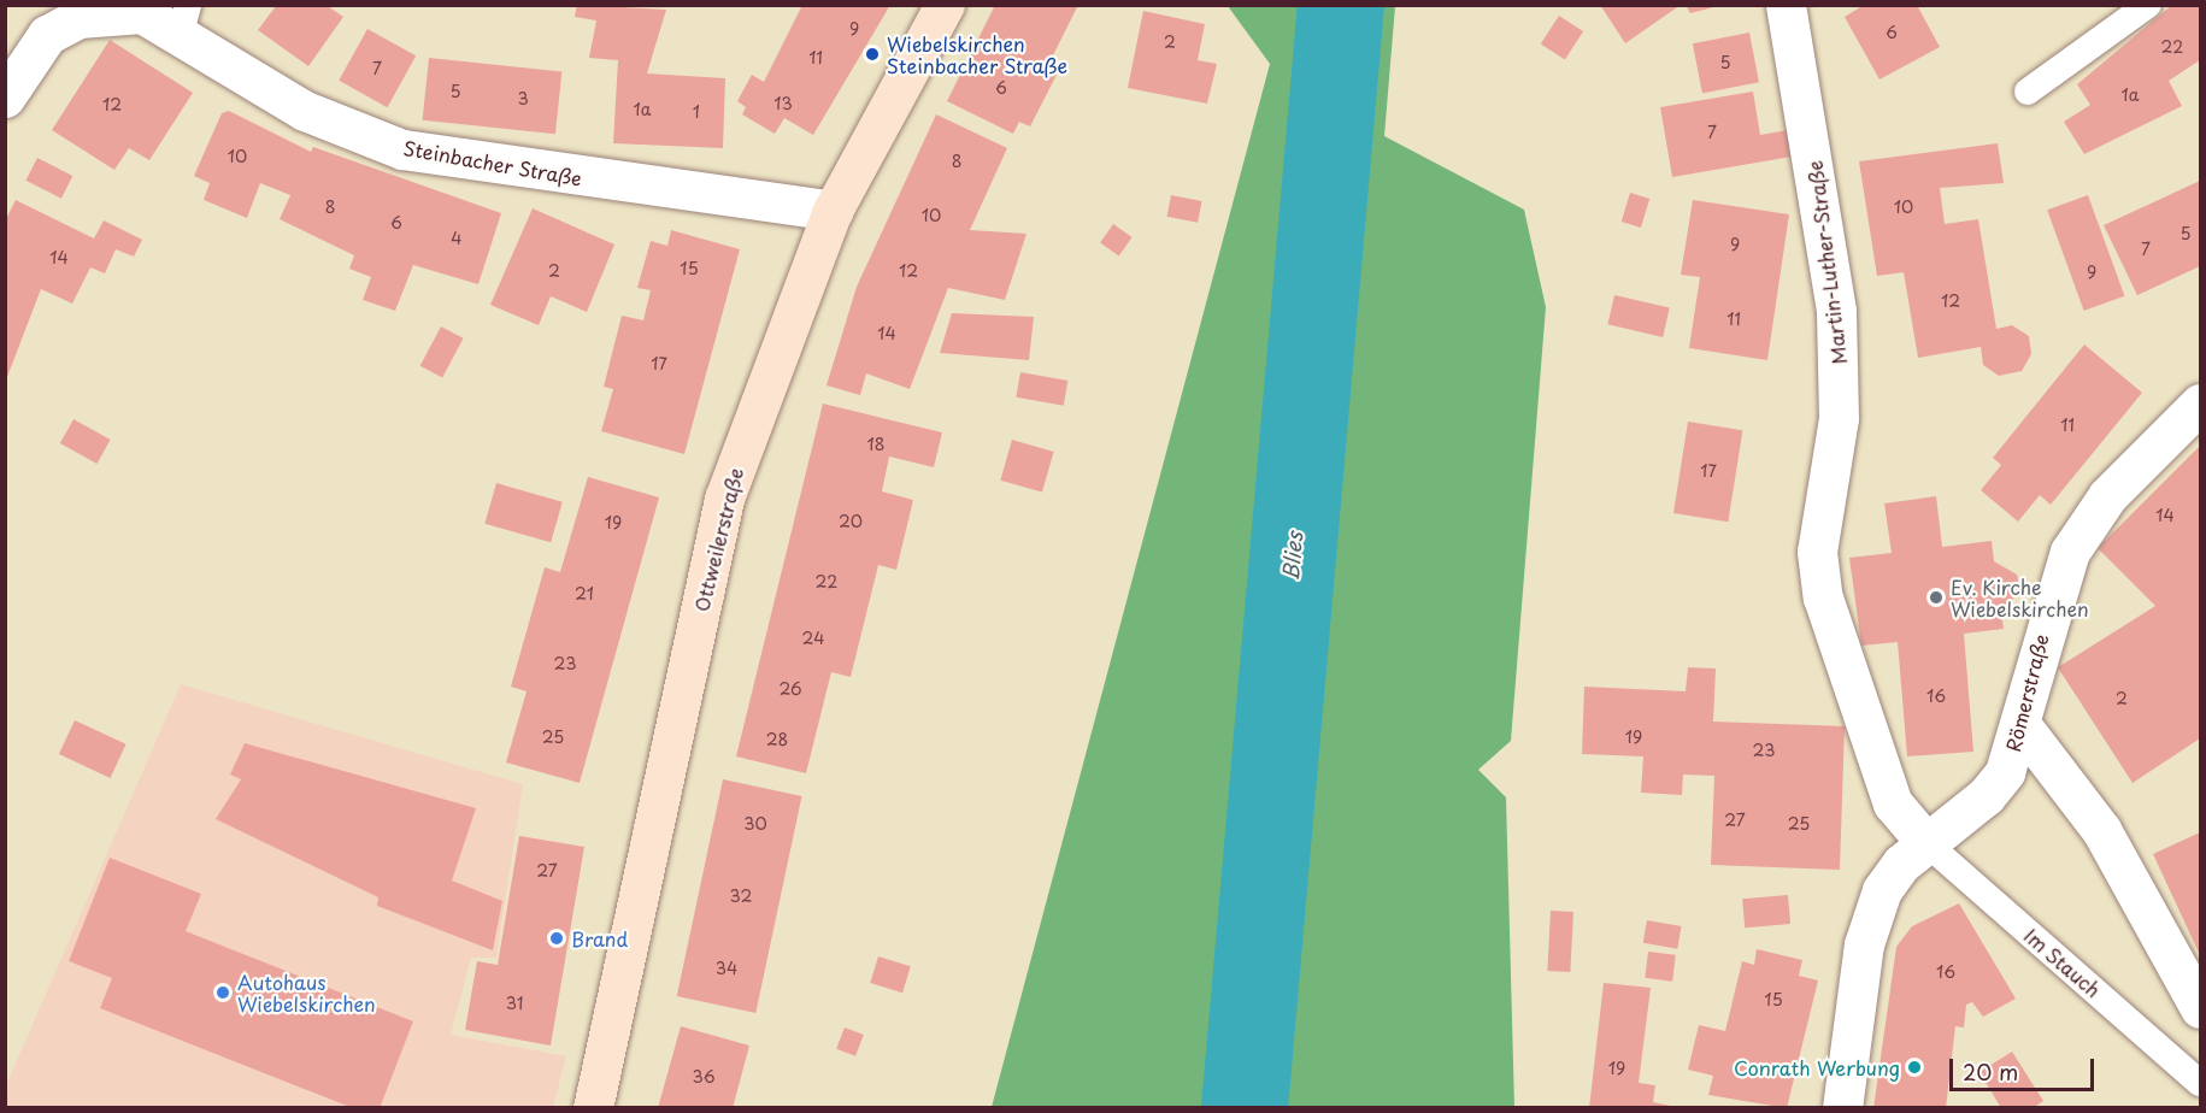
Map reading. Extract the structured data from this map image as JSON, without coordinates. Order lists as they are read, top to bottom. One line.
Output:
{"streets":{"main road":["Ottweilerstraße"],"street":["Steinbacher Straße","Martin-Luther-Straße","Römerstraße"],"lane":["Im Stauch"]},"crossings":[["Steinbacher Straße","Ottweilerstraße"],["Martin-Luther-Straße","Römerstraße"],["Martin-Luther-Straße","Im Stauch"],["Römerstraße","Im Stauch"]],"water":["Blies"],"places":["Wiebelskirchen Steinbacher Straße","Ev. Kirche Wiebelskirchen","Brand","Autohaus Wiebelskirchen","Conrath Werbung"],"house_numbers":["9","6","2","22","11","5","7","6","5","1a","3","13","12","1a","1","7","10","8","8","10","10","6","5","4","9","7","14","15","2","12","9","12","11","14","17","11","18","17","14","20","19","22","21","24","23","26","16","2","25","19","28","23","27","30","25","27","32","34","16","15","31","19","36"],"scale_bar":"20 m"}
